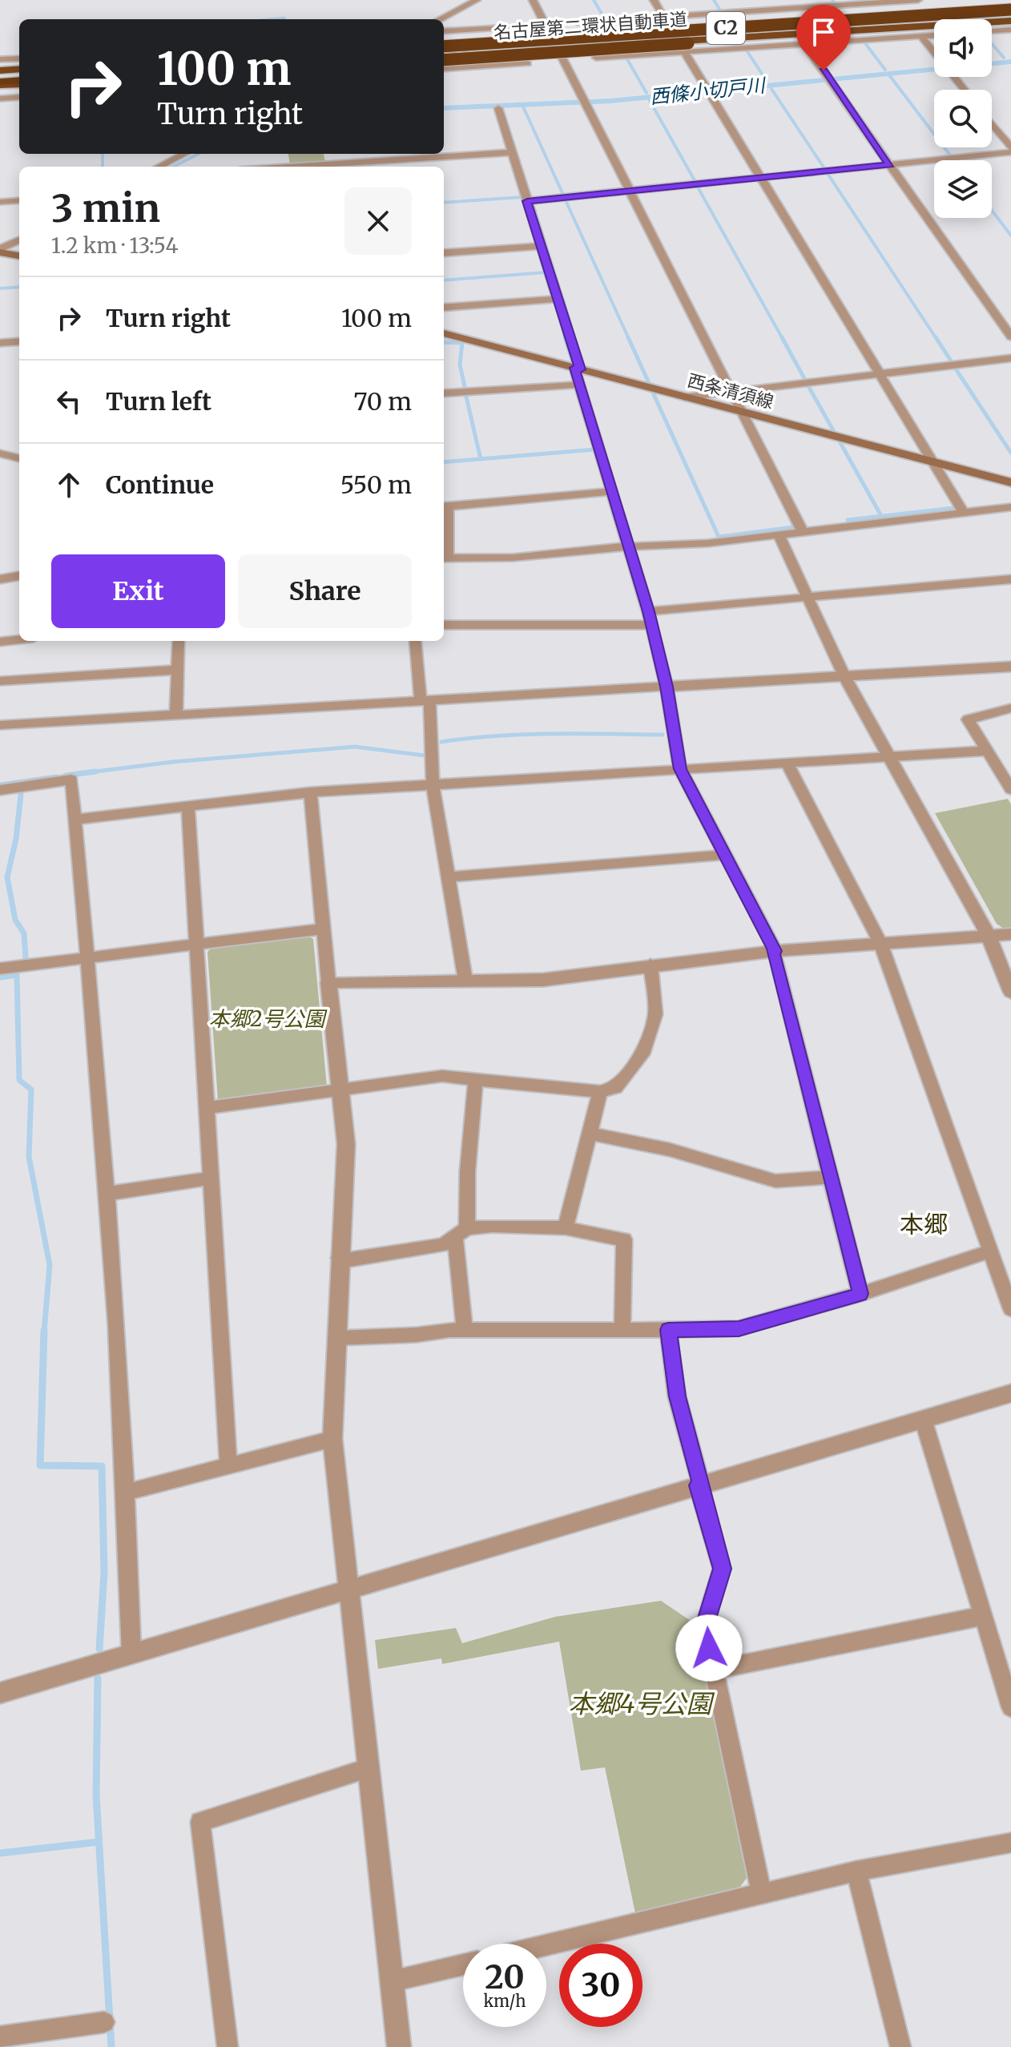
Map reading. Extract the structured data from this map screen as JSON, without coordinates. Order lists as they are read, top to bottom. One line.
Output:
{"streets":{"highway":["名古屋第二環状自動車道","C2"],"main road":["西条清須線"]},"districts":["本郷"],"water":["西條小切戸川"],"parks":["本郷2号公園","本郷4号公園"],"page":{"turn":["100 m","Turn right"],"heading":["3 min","1.2 km · 13:54"],"list":[{"name":"Turn right","value":"100 m"},{"name":"Turn left","value":"70 m"},{"name":"Continue","value":"550 m"}],"buttons":["Exit","Share"],"speed":"20 km/h","limit":"30"}}
